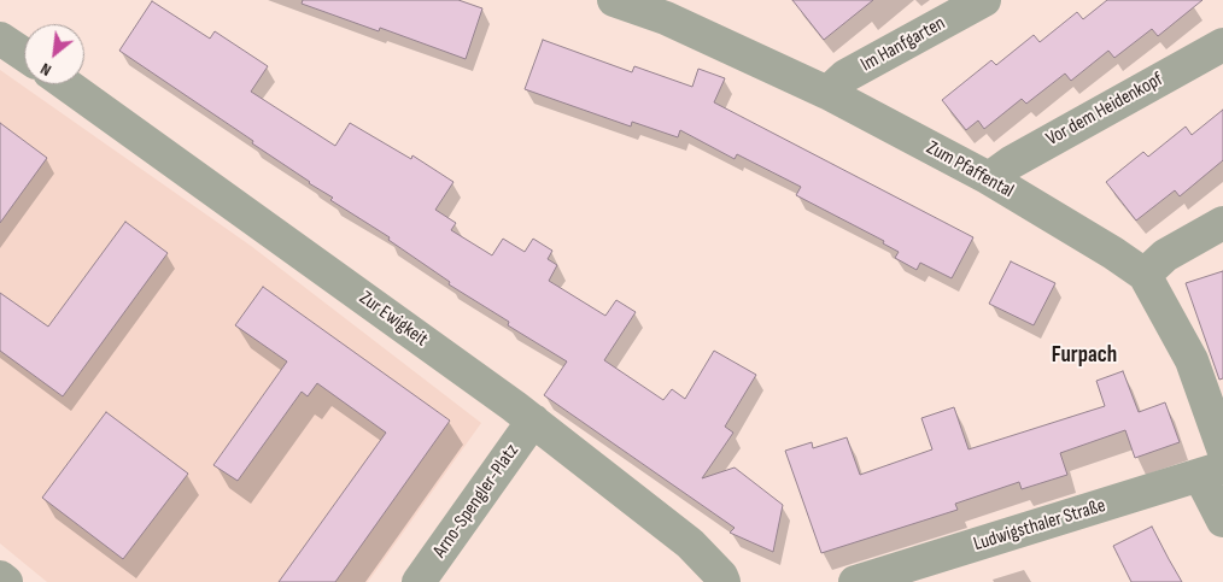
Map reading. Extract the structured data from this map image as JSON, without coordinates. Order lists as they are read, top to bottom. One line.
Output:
{"streets":{"street":["Im Hanfgarten","Vor dem Heidenkopf","Zum Pfaffental","Zur Ewigkeit","Arno-Spengler-Platz","Ludwigsthaler Straße"]},"crossings":[["Im Hanfgarten","Zum Pfaffental"],["Vor dem Heidenkopf","Zum Pfaffental"],["Zur Ewigkeit","Arno-Spengler-Platz"]],"districts":["Furpach"],"north":"bottom left"}
